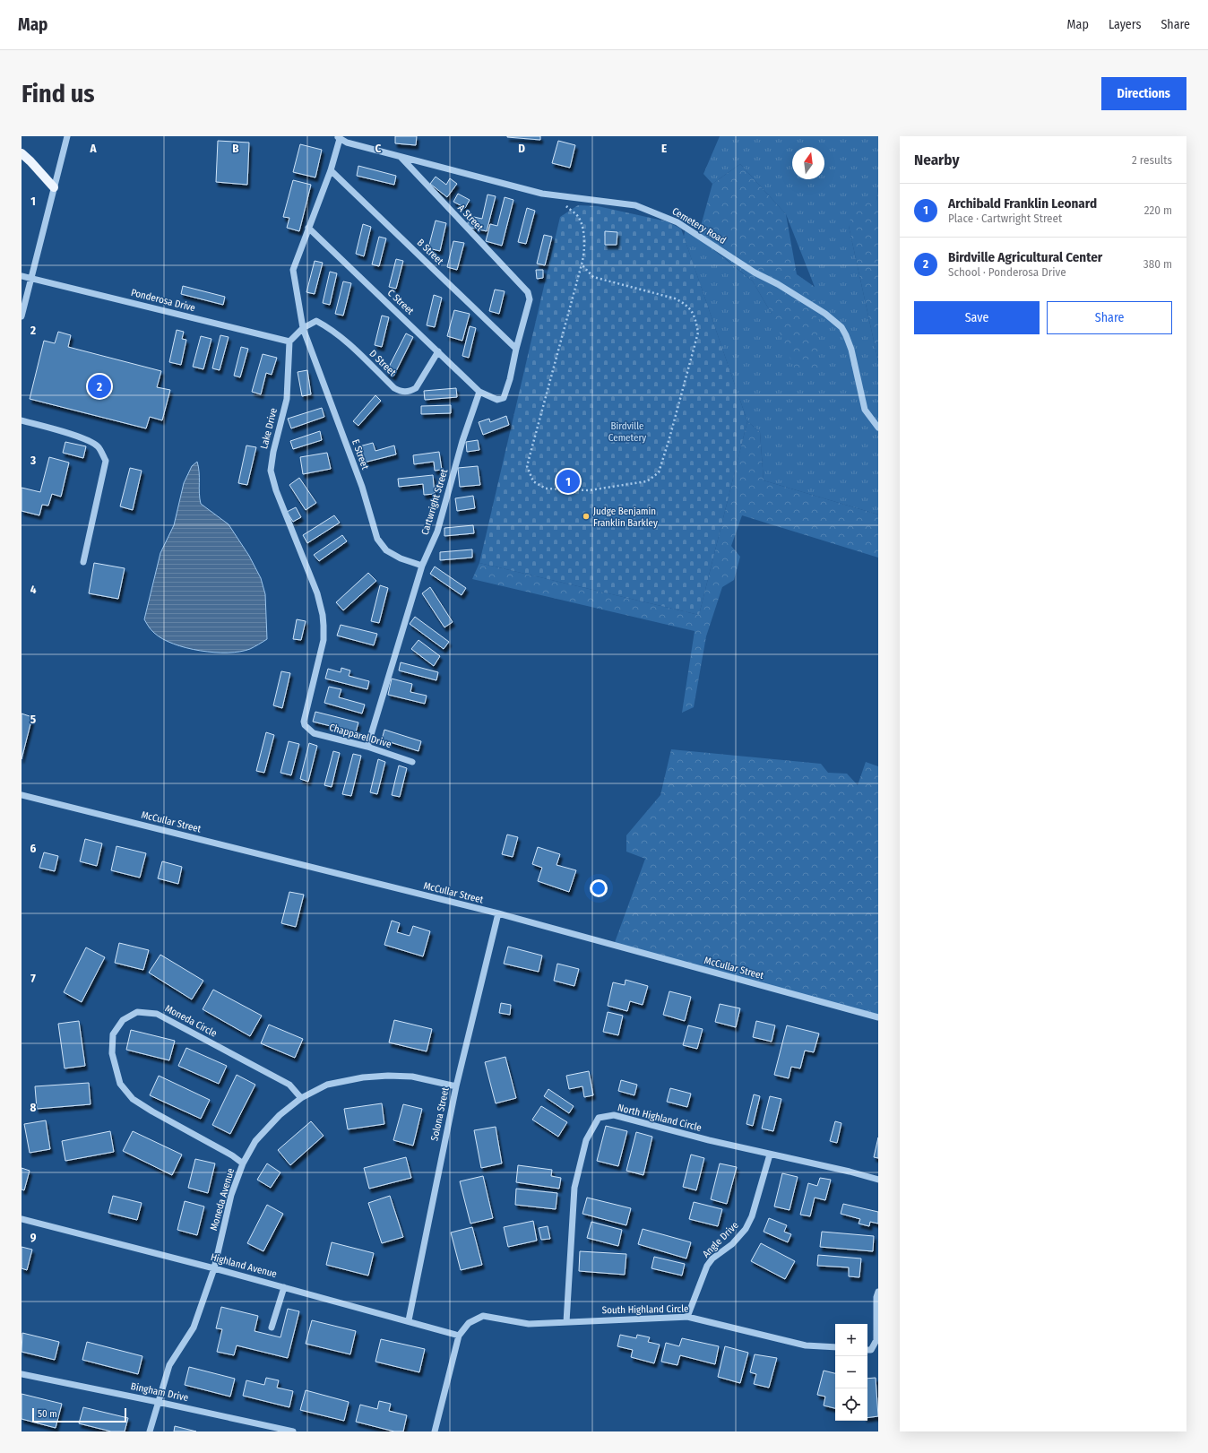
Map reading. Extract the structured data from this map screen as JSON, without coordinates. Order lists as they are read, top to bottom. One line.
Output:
{"streets":{"street":["A Street","Cemetery Road","B Street","Ponderosa Drive","C Street","D Street","Lake Drive","E Street","Cartwright Street","Chapparel Drive","McCullar Street","Moneda Circle","Solona Street","North Highland Circle","Moneda Avenue","Angle Drive","Highland Avenue","South Highland Circle","Bingham Drive"]},"crossings":[["A Street","Cemetery Road"],["A Street","B Street"],["Ponderosa Drive","Lake Drive"],["C Street","D Street"],["C Street","Cartwright Street"],["D Street","E Street"],["Lake Drive","Chapparel Drive"],["E Street","Cartwright Street"],["Cartwright Street","Chapparel Drive"],["McCullar Street","Solona Street"],["Moneda Circle","Moneda Avenue"],["Solona Street","Moneda Avenue"],["Solona Street","Highland Avenue"],["North Highland Circle","Angle Drive"],["North Highland Circle","South Highland Circle"],["Moneda Avenue","Highland Avenue"],["Moneda Avenue","Bingham Drive"],["Angle Drive","South Highland Circle"],["Highland Avenue","South Highland Circle"]],"parks":["Birdville Cemetery"],"places":["Judge Benjamin Franklin Barkley"],"scale_bar":"50 m","north":"top","page":{"header":"Map","nav":["Map","Layers","Share"],"buttons":["Directions",["Save","Share"]],"title":"Find us","heading":["Nearby","2 results"],"list":[{"mark":"1","name":"Archibald Franklin Leonard","note":"Place · Cartwright Street","value":"220 m"},{"mark":"2","name":"Birdville Agricultural Center","note":"School · Ponderosa Drive","value":"380 m"}],"pins":["2","1"],"map_buttons":["+","−"],"scale":"50 m"},"grid":{"columns":["A","B","C","D","E"],"rows":["1","2","3","4","5","6","7","8","9"]}}
